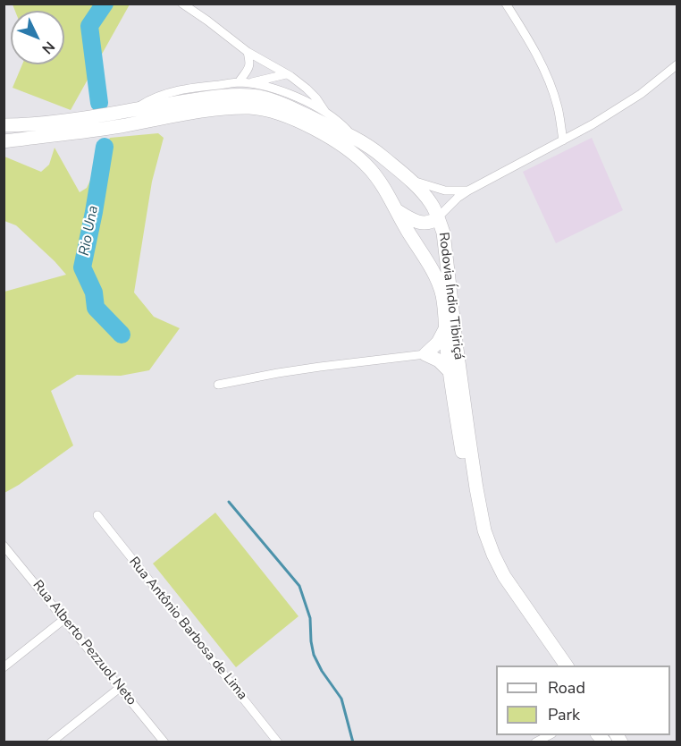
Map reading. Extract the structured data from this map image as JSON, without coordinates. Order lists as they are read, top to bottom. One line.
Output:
{"streets":{"highway":["Rodovia Índio Tibiriçá"],"street":["Rua Antônio Barbosa de Lima","Rua Alberto Pezzuol Neto"]},"water":["Rio Una"],"legend":["Road","Park"],"north":"bottom right"}
